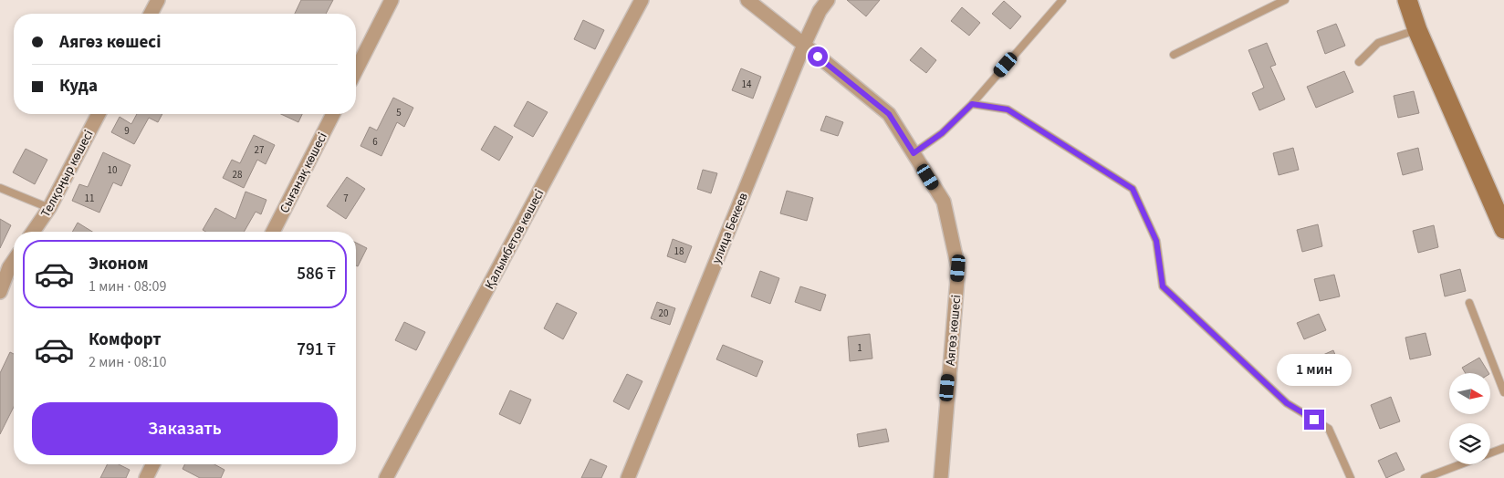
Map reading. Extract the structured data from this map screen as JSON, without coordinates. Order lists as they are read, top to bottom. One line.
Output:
{"streets":{"street":["Сығанақ көшесі","Телқоңыр көшесі","улица Бекеев","Қалымбетов көшесі","Аягөз көшесі"]},"crossings":[["улица Бекеев","Аягөз көшесі"]],"house_numbers":["14","5","9","6","27","10","28","11","7","18","20","1"],"north":"right","page":{"banner":["Аягөз көшесі","Куда"],"list":[{"name":"Эконом","note":"1 мин · 08:09","value":"586 ₸"},{"name":"Комфорт","note":"2 мин · 08:10","value":"791 ₸"}],"bubble":"1 мин","buttons":"Заказать"}}
